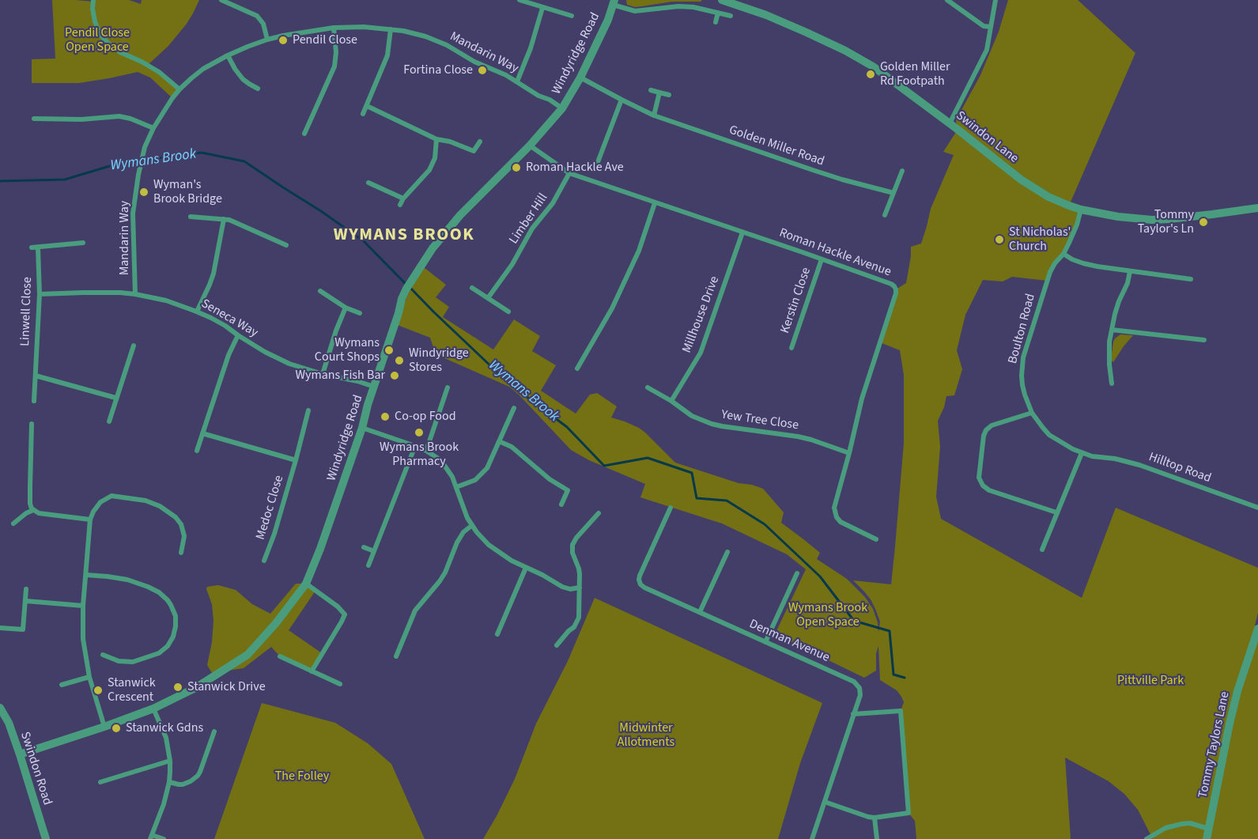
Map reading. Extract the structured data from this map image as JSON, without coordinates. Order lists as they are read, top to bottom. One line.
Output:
{"streets":{"street":["Mandarin Way","Windyridge Road","Swindon Lane","Golden Miller Road","Limber Hill","Roman Hackle Avenue","Kerstin Close","Linwell Close","Millhouse Drive","Seneca Way","Boulton Road","Yew Tree Close","Hilltop Road","Medoc Close","Denman Avenue","Tommy Taylors Lane","Swindon Road"]},"crossings":[["Mandarin Way","Windyridge Road"],["Mandarin Way","Seneca Way"],["Windyridge Road","Golden Miller Road"],["Windyridge Road","Roman Hackle Avenue"],["Windyridge Road","Seneca Way"],["Windyridge Road","Swindon Road"],["Swindon Lane","Boulton Road"],["Limber Hill","Roman Hackle Avenue"],["Roman Hackle Avenue","Kerstin Close"],["Roman Hackle Avenue","Millhouse Drive"],["Roman Hackle Avenue","Yew Tree Close"],["Linwell Close","Seneca Way"],["Millhouse Drive","Yew Tree Close"],["Boulton Road","Hilltop Road"]],"districts":["WYMANS BROOK"],"water":["Wymans Brook"],"parks":["Pendil Close Open Space","Wymans Brook Open Space","Pittville Park","Midwinter Allotments","The Folley"],"places":["Pendil Close","Fortina Close","Golden Miller Rd Footpath","Roman Hackle Ave","Wyman's Brook Bridge","Tommy Taylor's Ln","St Nicholas' Church","Wymans Court Shops","Windyridge Stores","Wymans Fish Bar","Co-op Food","Wymans Brook Pharmacy","Stanwick Drive","Stanwick Crescent","Stanwick Gdns"]}
